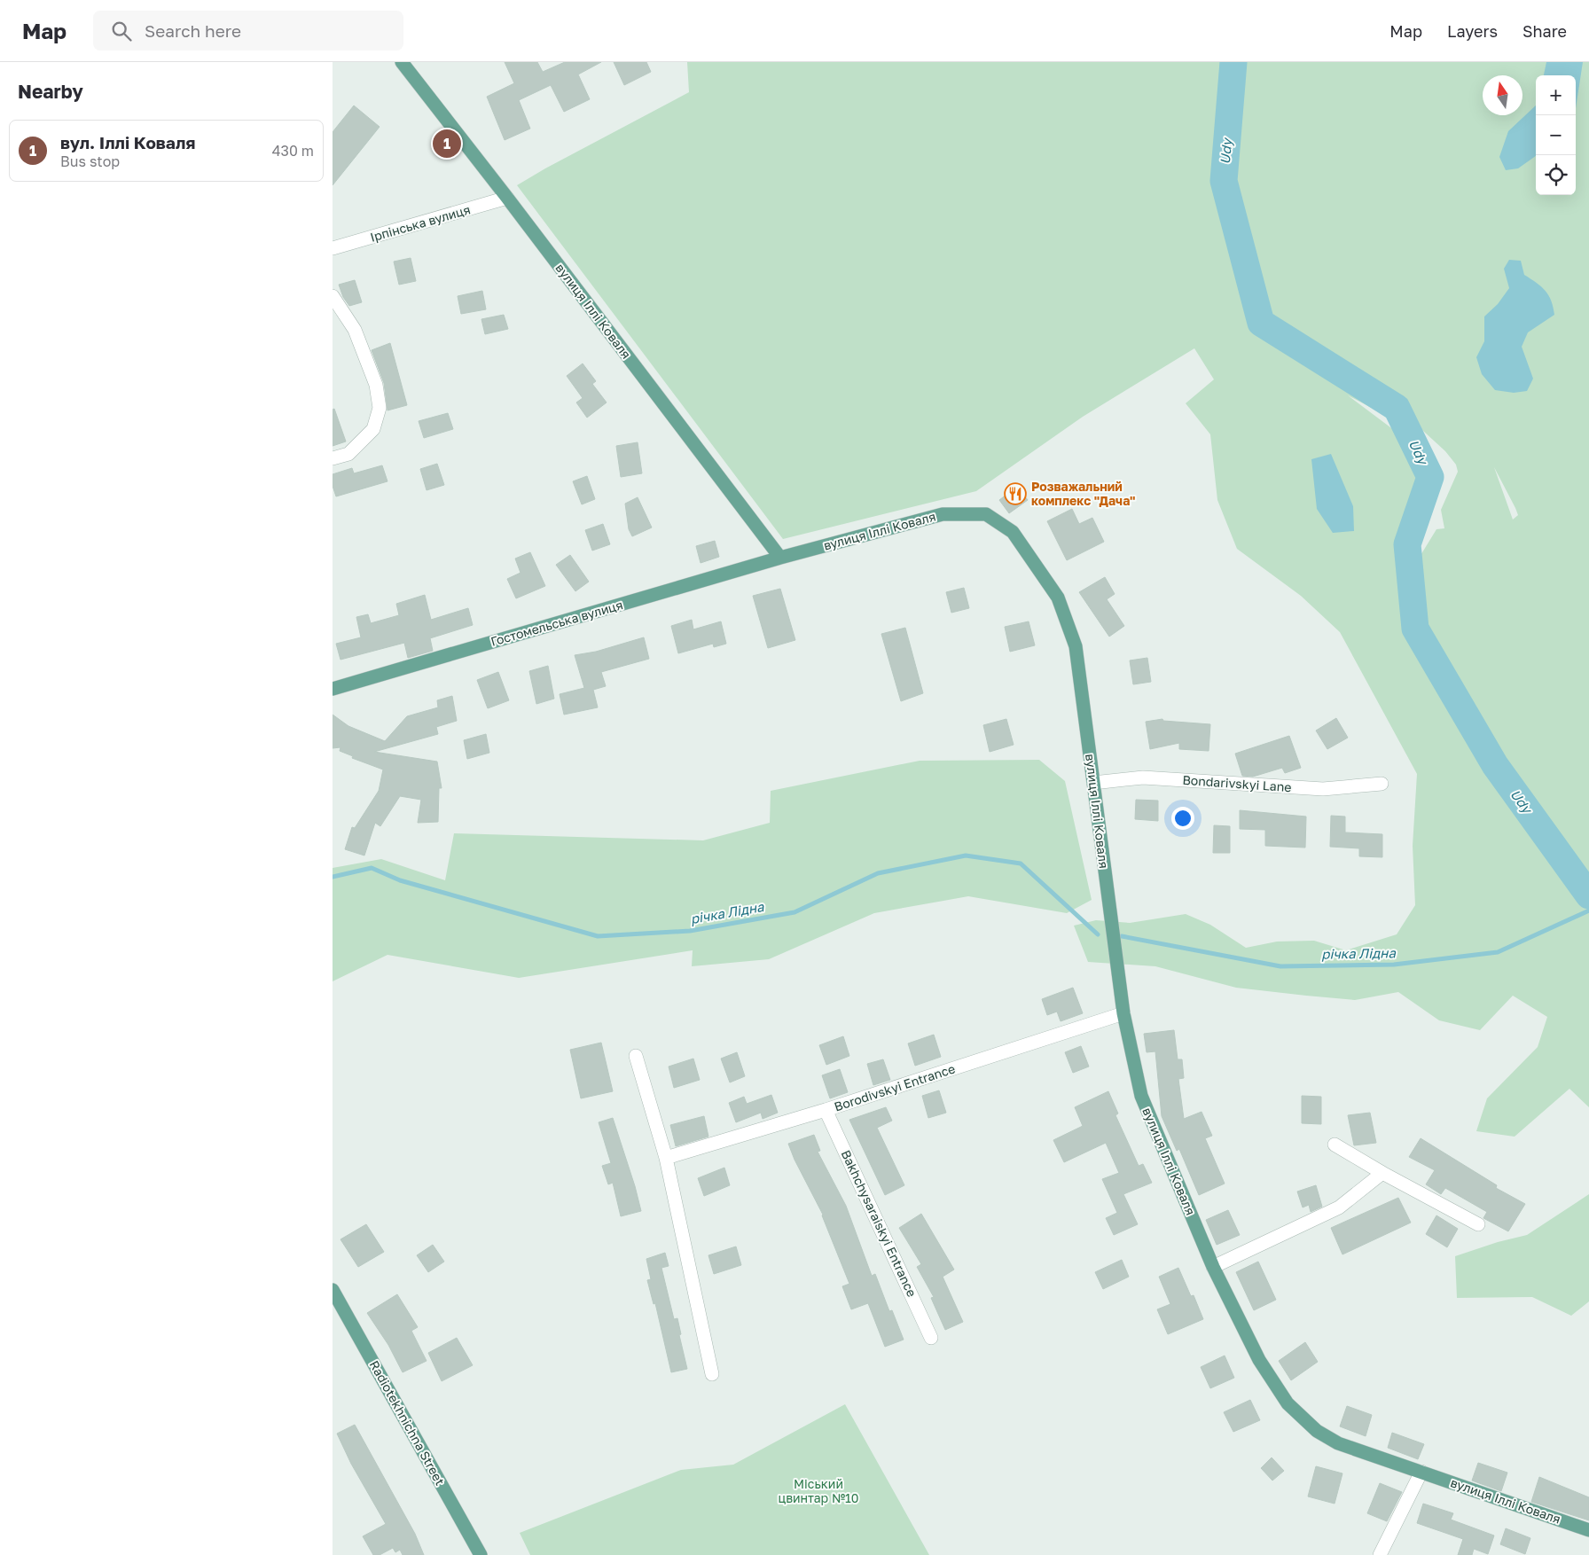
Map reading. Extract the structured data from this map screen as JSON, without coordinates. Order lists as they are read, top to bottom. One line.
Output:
{"streets":{"main road":["вулиця Іллі Коваля","Гостомельська вулиця","Radiotekhnichna Street"],"street":["Ірпінська вулиця","Bondarivskyi Lane","Borodivskyi Entrance","Bakhchysaraiskyi Entrance"]},"crossings":[["Ірпінська вулиця","вулиця Іллі Коваля"],["вулиця Іллі Коваля","Гостомельська вулиця"],["вулиця Іллі Коваля","Bondarivskyi Lane"],["вулиця Іллі Коваля","Borodivskyi Entrance"],["Borodivskyi Entrance","Bakhchysaraiskyi Entrance"]],"water":["Udy","річка Лідна"],"parks":["Міський цвинтар №10"],"places":{"restaurant":["Розважальний комплекс \"Дача\""]},"north":"top","page":{"header":"Map","search":"Search here","nav":["Map","Layers","Share"],"heading":"Nearby","map_buttons":["+","−"],"list":[{"mark":"1","name":"вул. Іллі Коваля","note":"Bus stop","value":"430 m"}],"pins":"1"}}
